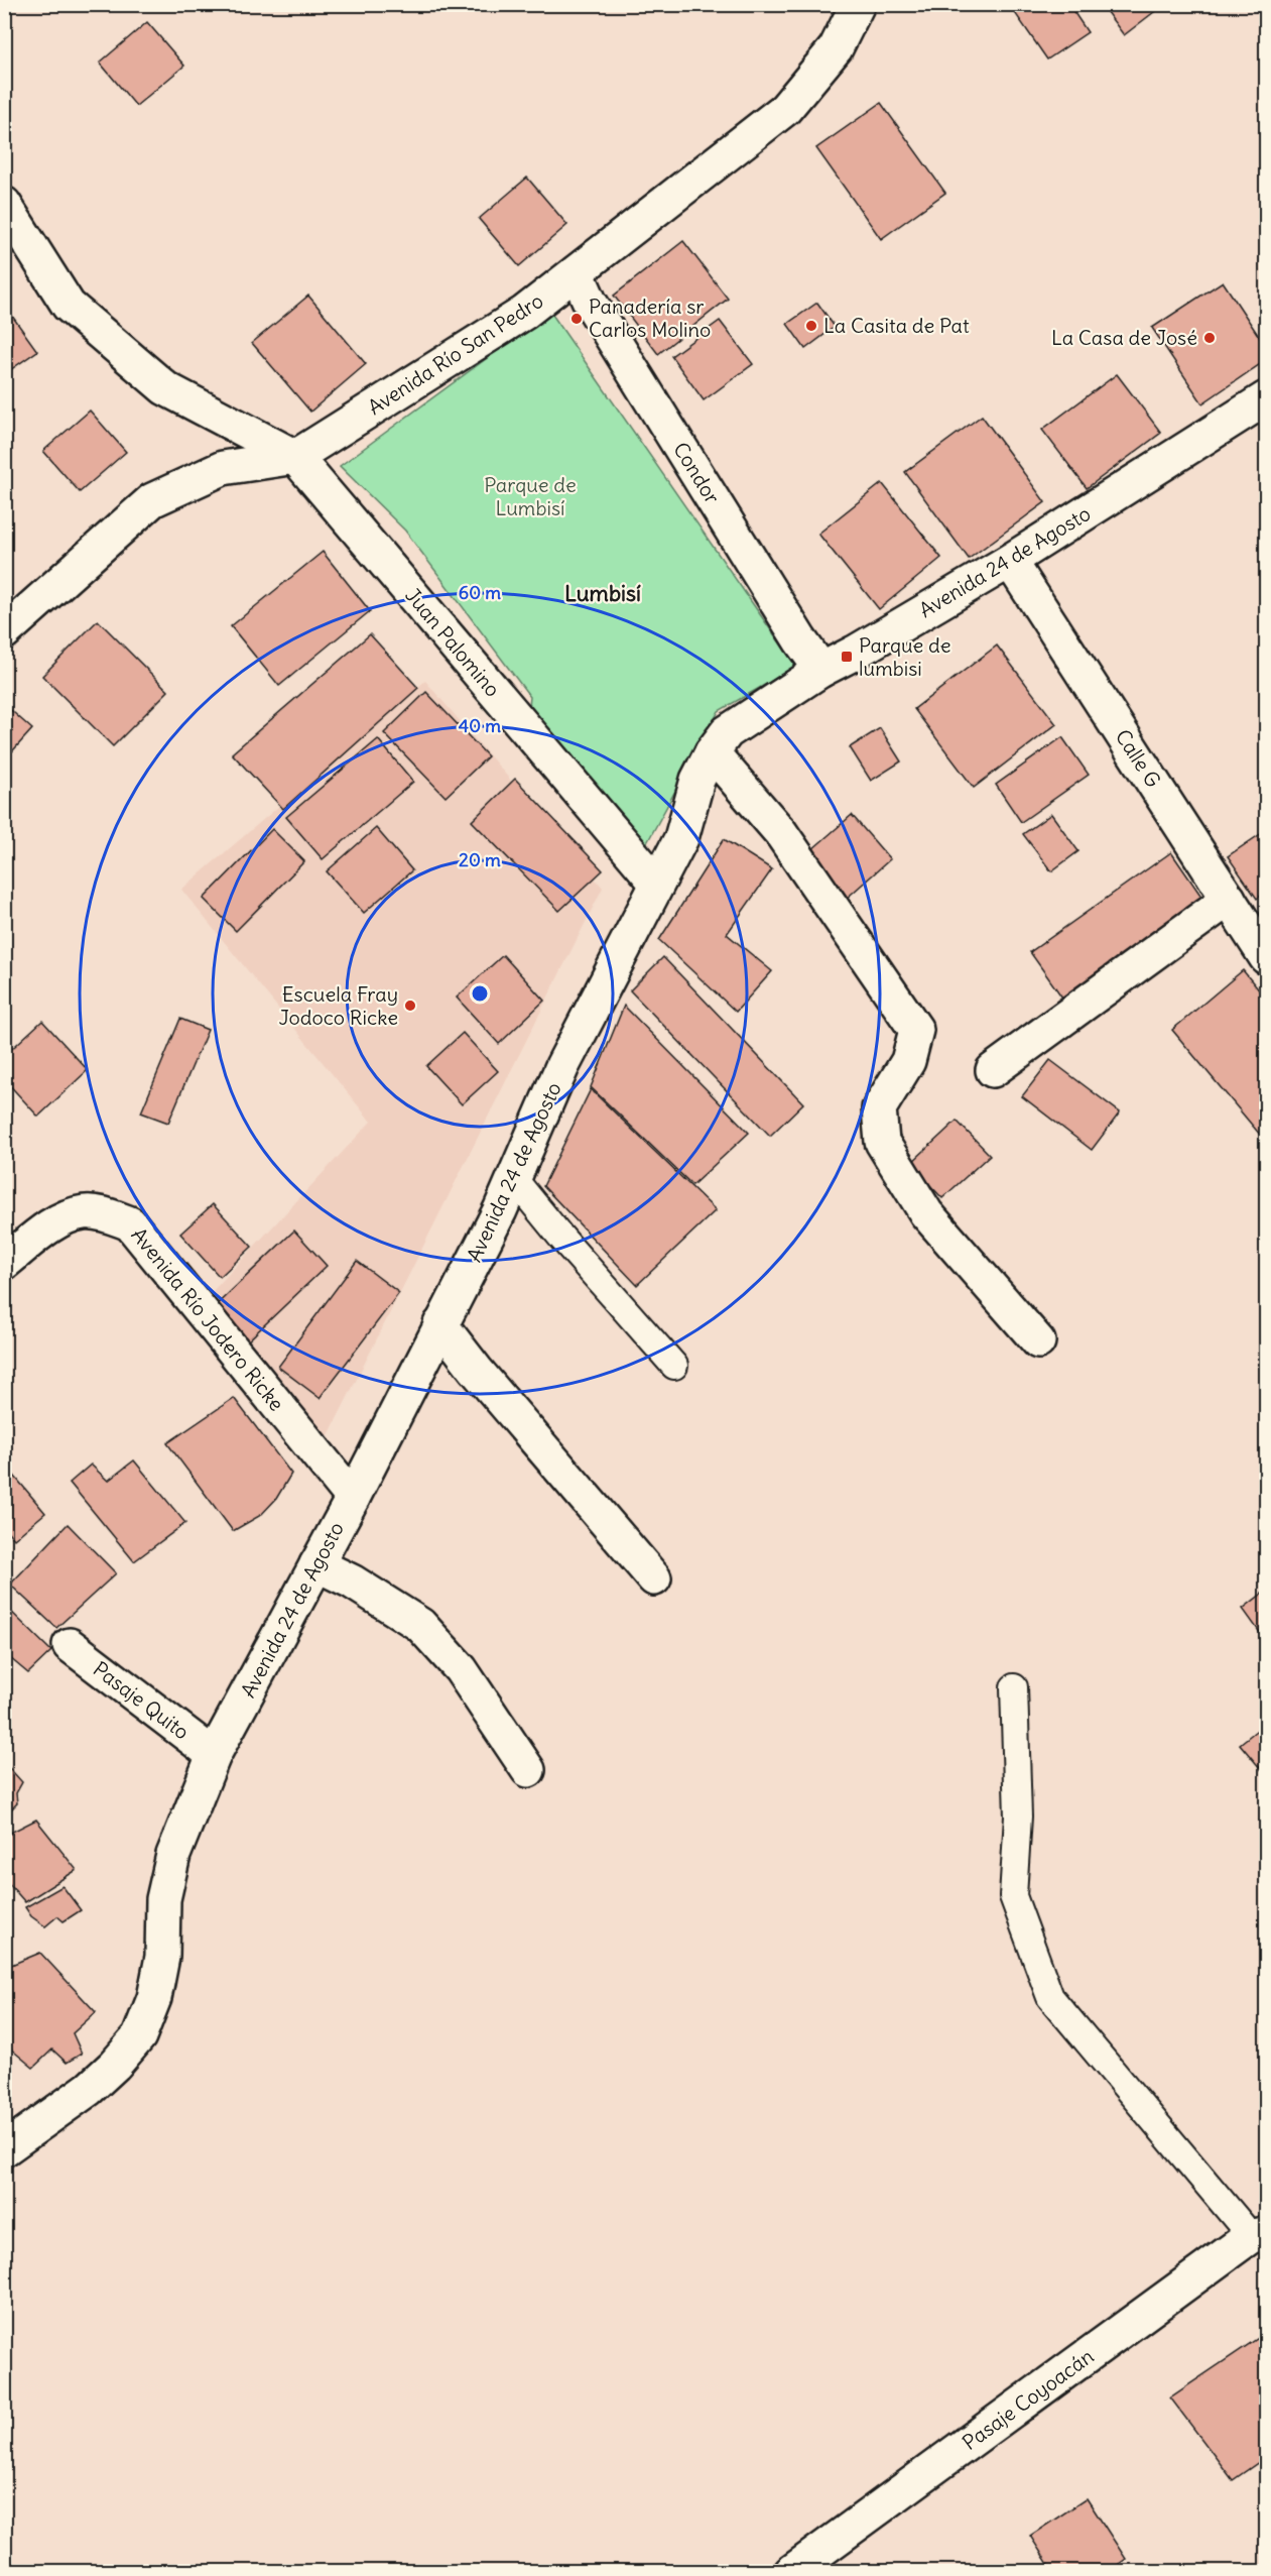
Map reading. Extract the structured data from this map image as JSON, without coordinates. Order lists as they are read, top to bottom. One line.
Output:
{"streets":{"street":["Avenida Río San Pedro","Condor","Avenida 24 de Agosto","Juan Palomino","Calle G","Avenida Río Jodero Ricke","Pasaje Quito","Pasaje Coyoacán"]},"crossings":[["Avenida Río San Pedro","Condor"],["Avenida Río San Pedro","Juan Palomino"],["Condor","Avenida 24 de Agosto"],["Avenida 24 de Agosto","Juan Palomino"],["Avenida 24 de Agosto","Calle G"],["Avenida 24 de Agosto","Avenida Río Jodero Ricke"],["Avenida 24 de Agosto","Pasaje Quito"]],"districts":["Lumbisí"],"parks":["Parque de Lumbisí"],"places":{"other":["Panadería sr Carlos Molino","La Casita de Pat","La Casa de José","Escuela Fray Jodoco Ricke"],"transit":["Parque de lumbisi"]},"rings":["60 m","40 m","20 m"]}
